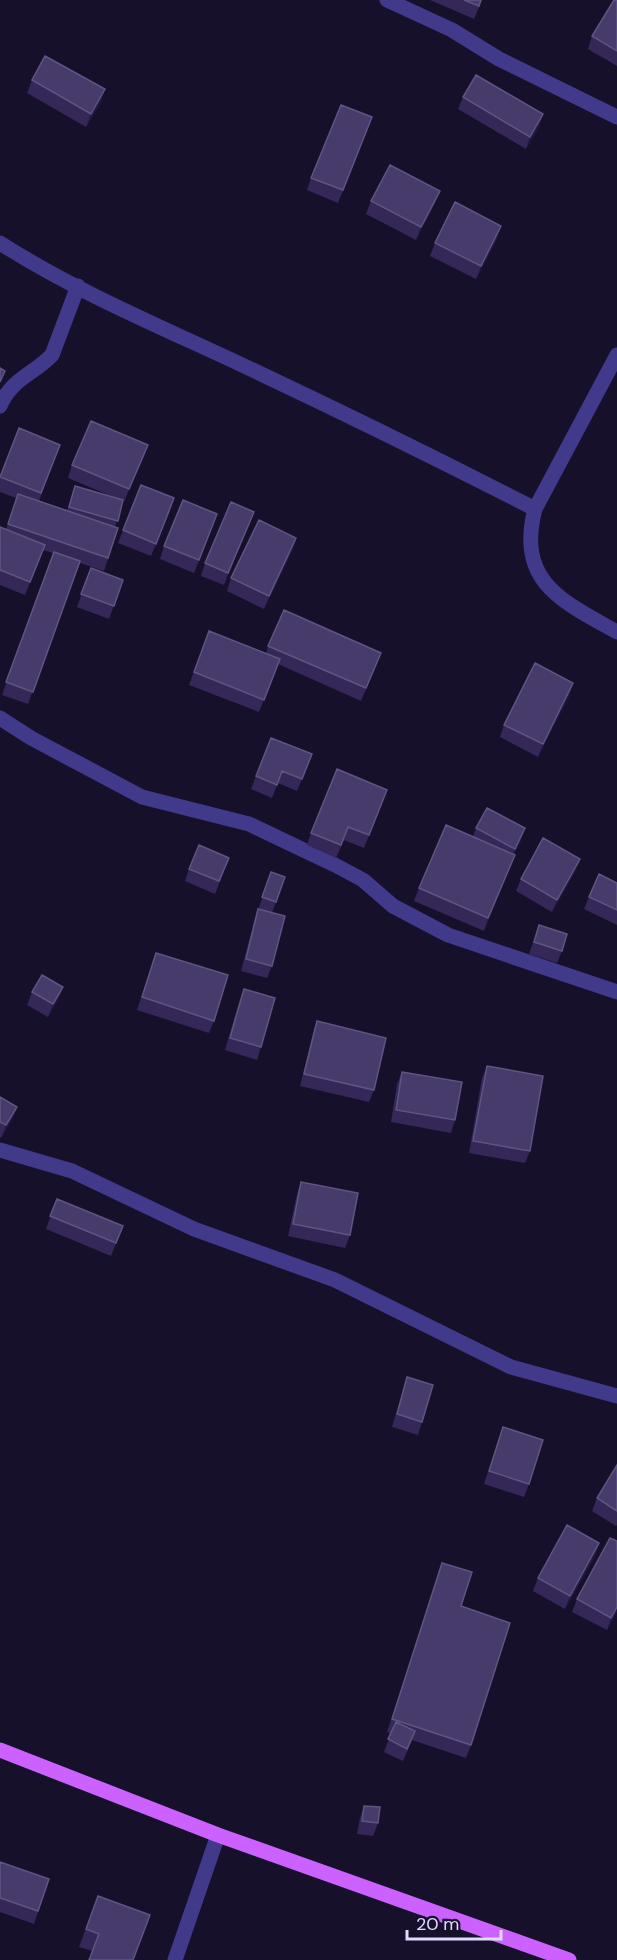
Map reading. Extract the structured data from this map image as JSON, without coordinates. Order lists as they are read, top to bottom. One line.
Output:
{"scale_bar":"20 m"}
